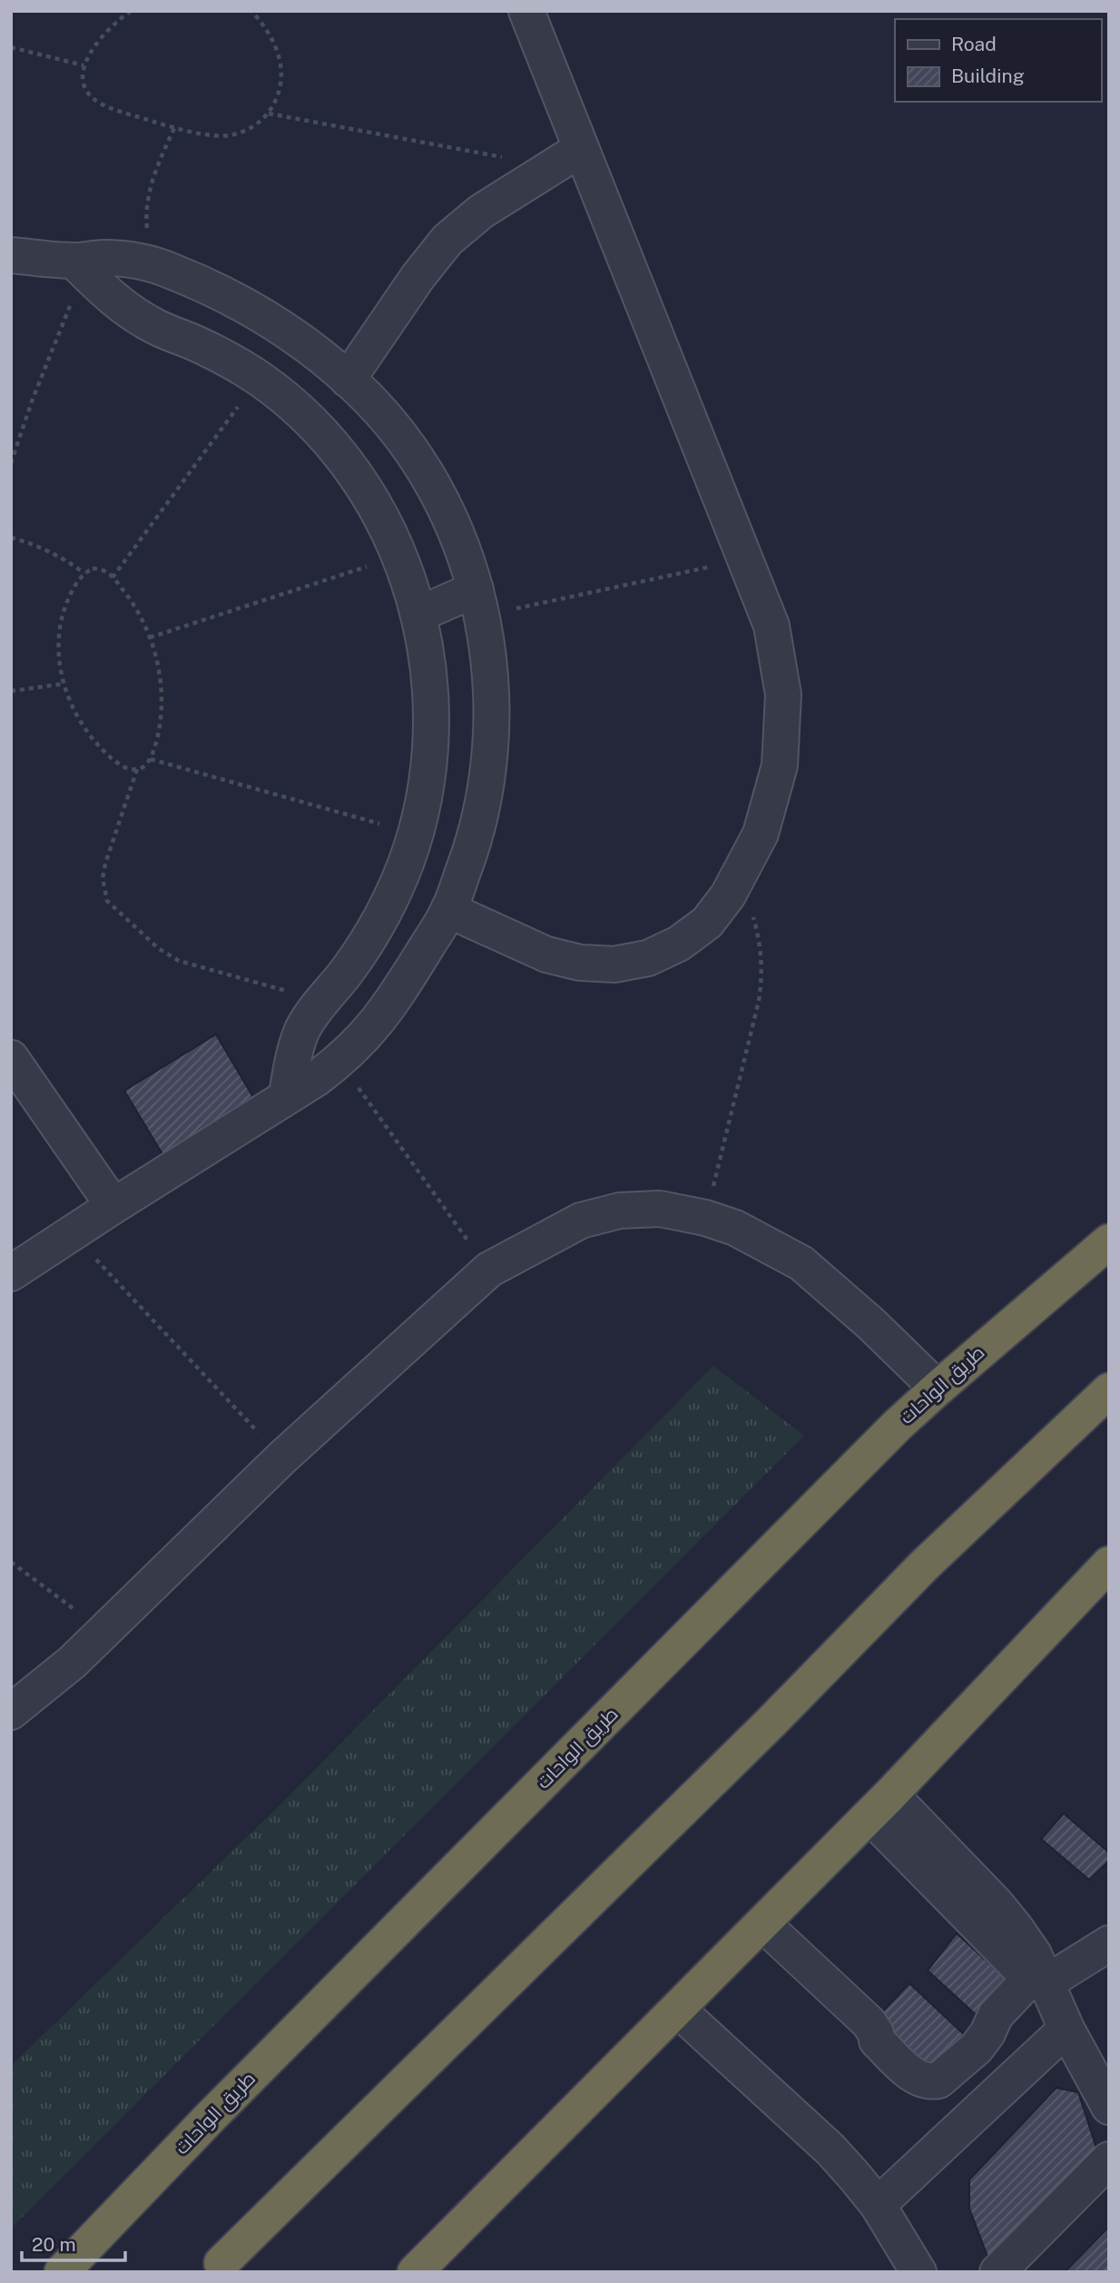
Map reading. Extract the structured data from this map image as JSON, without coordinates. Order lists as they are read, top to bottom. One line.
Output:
{"streets":{"highway":["طريق الواحات"]},"legend":["Road","Building"],"scale_bar":"20 m"}
